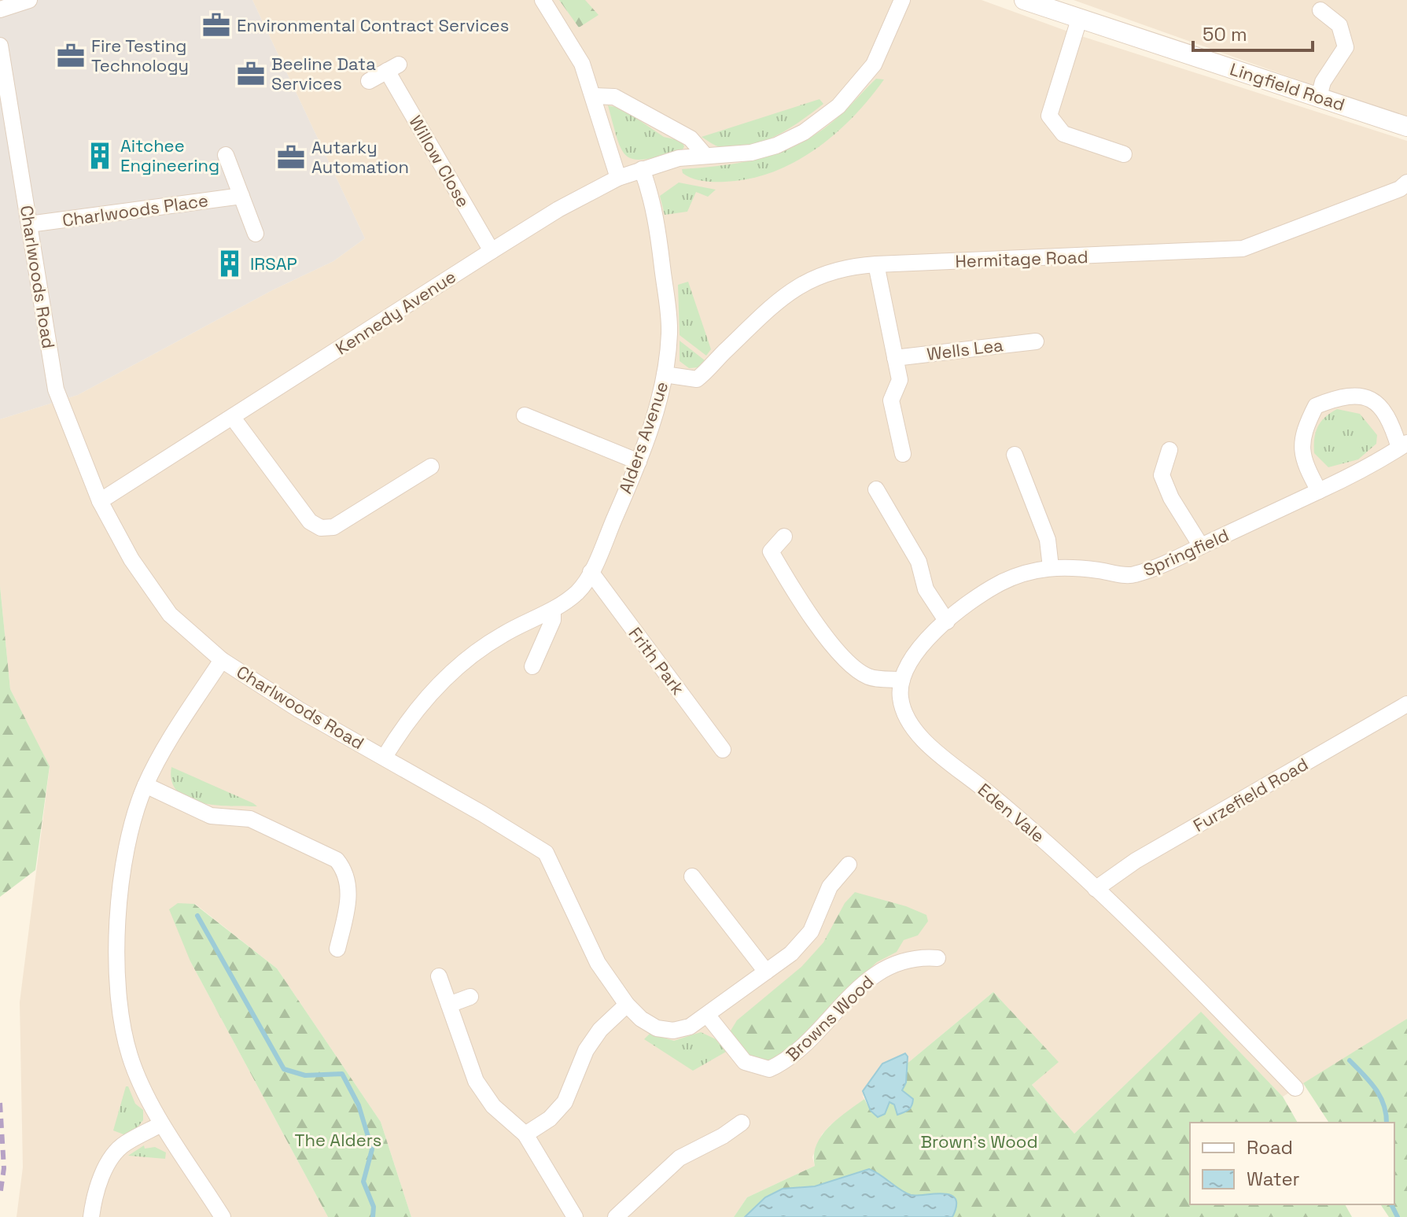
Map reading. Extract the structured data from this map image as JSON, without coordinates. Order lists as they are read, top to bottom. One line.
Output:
{"streets":{"street":["Lingfield Road","Willow Close","Charlwoods Place","Hermitage Road","Charlwoods Road","Kennedy Avenue","Wells Lea","Alders Avenue","Springfield","Frith Park","Furzefield Road","Eden Vale","Browns Wood"]},"crossings":[["Willow Close","Kennedy Avenue"],["Charlwoods Place","Charlwoods Road"],["Hermitage Road","Alders Avenue"],["Charlwoods Road","Kennedy Avenue"],["Charlwoods Road","Alders Avenue"],["Charlwoods Road","Browns Wood"],["Kennedy Avenue","Alders Avenue"],["Alders Avenue","Frith Park"],["Springfield","Eden Vale"],["Furzefield Road","Eden Vale"]],"parks":["The Alders","Brown's Wood"],"places":{"office":["Environmental Contract Services","Fire Testing Technology","Beeline Data Services","Autarky Automation"],"building":["Aitchee Engineering","IRSAP"]},"legend":["Road","Water"],"scale_bar":"50 m"}
